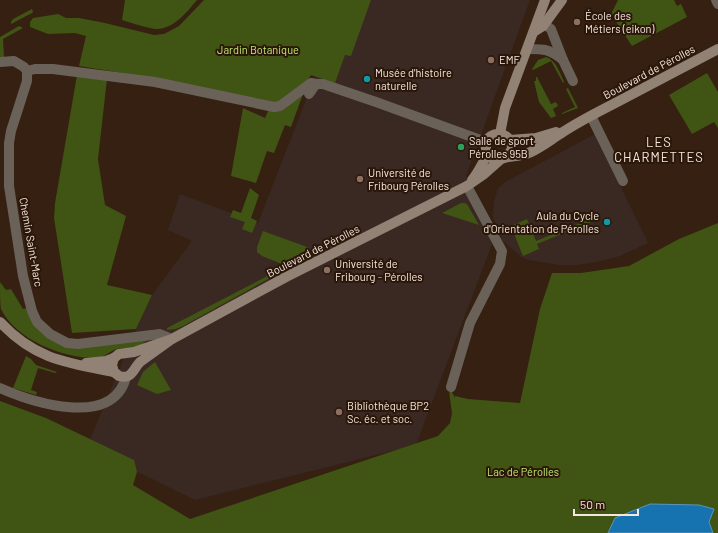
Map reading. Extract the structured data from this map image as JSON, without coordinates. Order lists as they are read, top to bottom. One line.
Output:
{"streets":{"main road":["Boulevard de Pérolles"],"street":["Chemin Saint-Marc"]},"crossings":[["Boulevard de Pérolles","Chemin Saint-Marc"]],"districts":["LES CHARMETTES"],"parks":["Jardin Botanique","Lac de Pérolles"],"places":["École des Métiers (eikon)","EMF","Musée d'histoire naturelle","Salle de sport Pérolles 95B","Université de Fribourg Pérolles","Aula du Cycle d'Orientation de Pérolles","Université de Fribourg - Pérolles","Bibliothèque BP2 Sc. éc. et soc."],"scale_bar":"50 m"}
